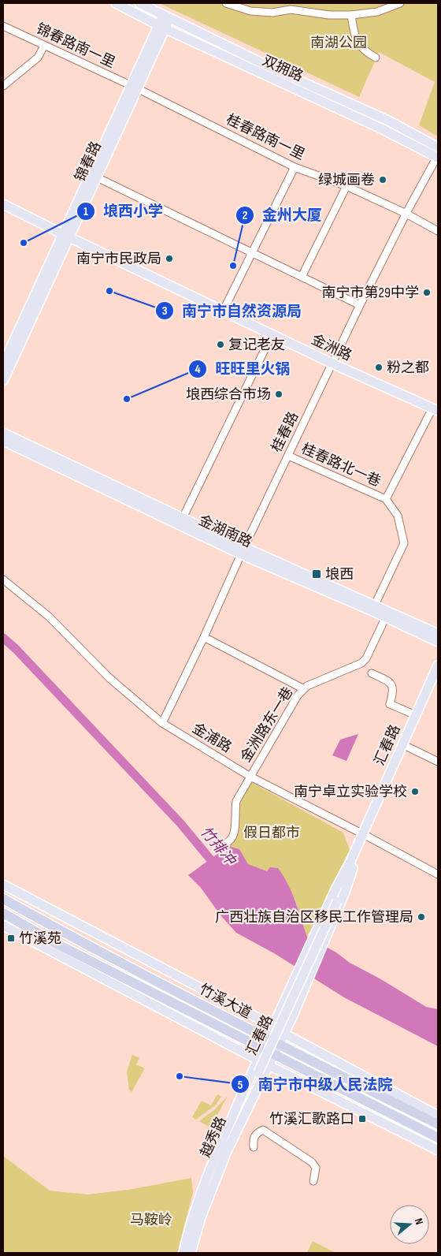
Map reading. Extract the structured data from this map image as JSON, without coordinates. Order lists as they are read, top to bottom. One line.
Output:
{"streets":{"highway":["竹溪大道"],"main road":["双拥路","锦春路","金洲路","金湖南路","汇春路","越秀路"],"street":["锦春路南一里","桂春路南一里","桂春路","桂春路北一巷","金洲路东一巷","金浦路"]},"crossings":[["锦春路南一里","桂春路南一里"],["锦春路南一里","锦春路"],["双拥路","锦春路"],["双拥路","桂春路"],["桂春路南一里","锦春路"],["桂春路南一里","桂春路"],["锦春路","金洲路"],["金洲路","桂春路"],["桂春路","桂春路北一巷"],["桂春路","金湖南路"],["桂春路","金浦路"],["桂春路北一巷","金湖南路"],["金湖南路","金洲路东一巷"],["金洲路东一巷","金浦路"],["金浦路","汇春路"],["汇春路","越秀路"]],"water":["竹排冲"],"parks":["南湖公园","假日都市","马鞍岭"],"places":{"other":["绿城画卷","埌西小学","南宁市民政局","金州大厦","南宁市自然资源局","南宁市第29中学","复记老友","粉之都","埌西综合市场","旺旺里火锅","南宁卓立实验学校","广西壮族自治区移民工作管理局","南宁市中级人民法院"],"transit":["埌西","竹溪苑","竹溪汇歌路口"]},"north":"right"}
